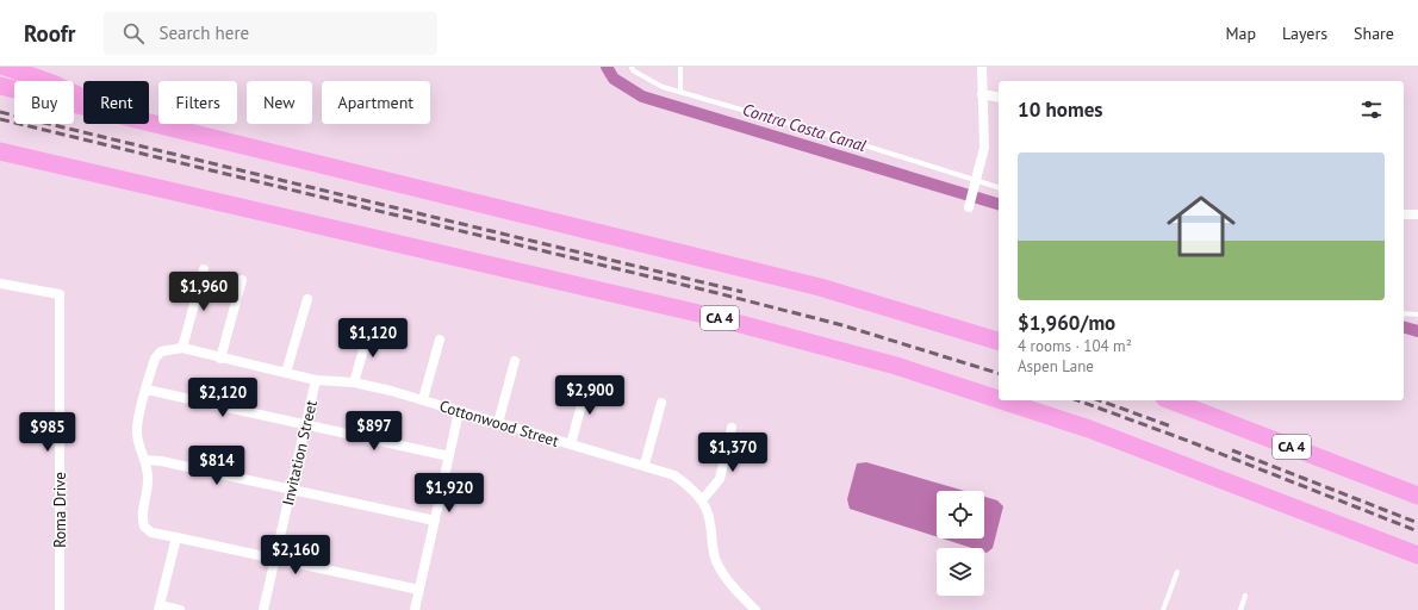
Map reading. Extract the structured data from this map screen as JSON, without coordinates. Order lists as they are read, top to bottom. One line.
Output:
{"streets":{"highway":["CA 4"],"street":["Cottonwood Street","Invitation Street","Roma Drive"]},"crossings":[["Cottonwood Street","Invitation Street"]],"water":["Contra Costa Canal"],"page":{"header":"Roofr","search":"Search here","nav":["Map","Layers","Share"],"chip":["Buy","Rent","Filters","New","Apartment"],"heading":"10 homes","list":[{"name":"$1,960/mo","note":"4 rooms · 104 m² · Aspen Lane"}],"price":["$1,960","$1,120","$2,900","$2,120","$897","$985","$1,370","$814","$1,920","$2,160"]}}
